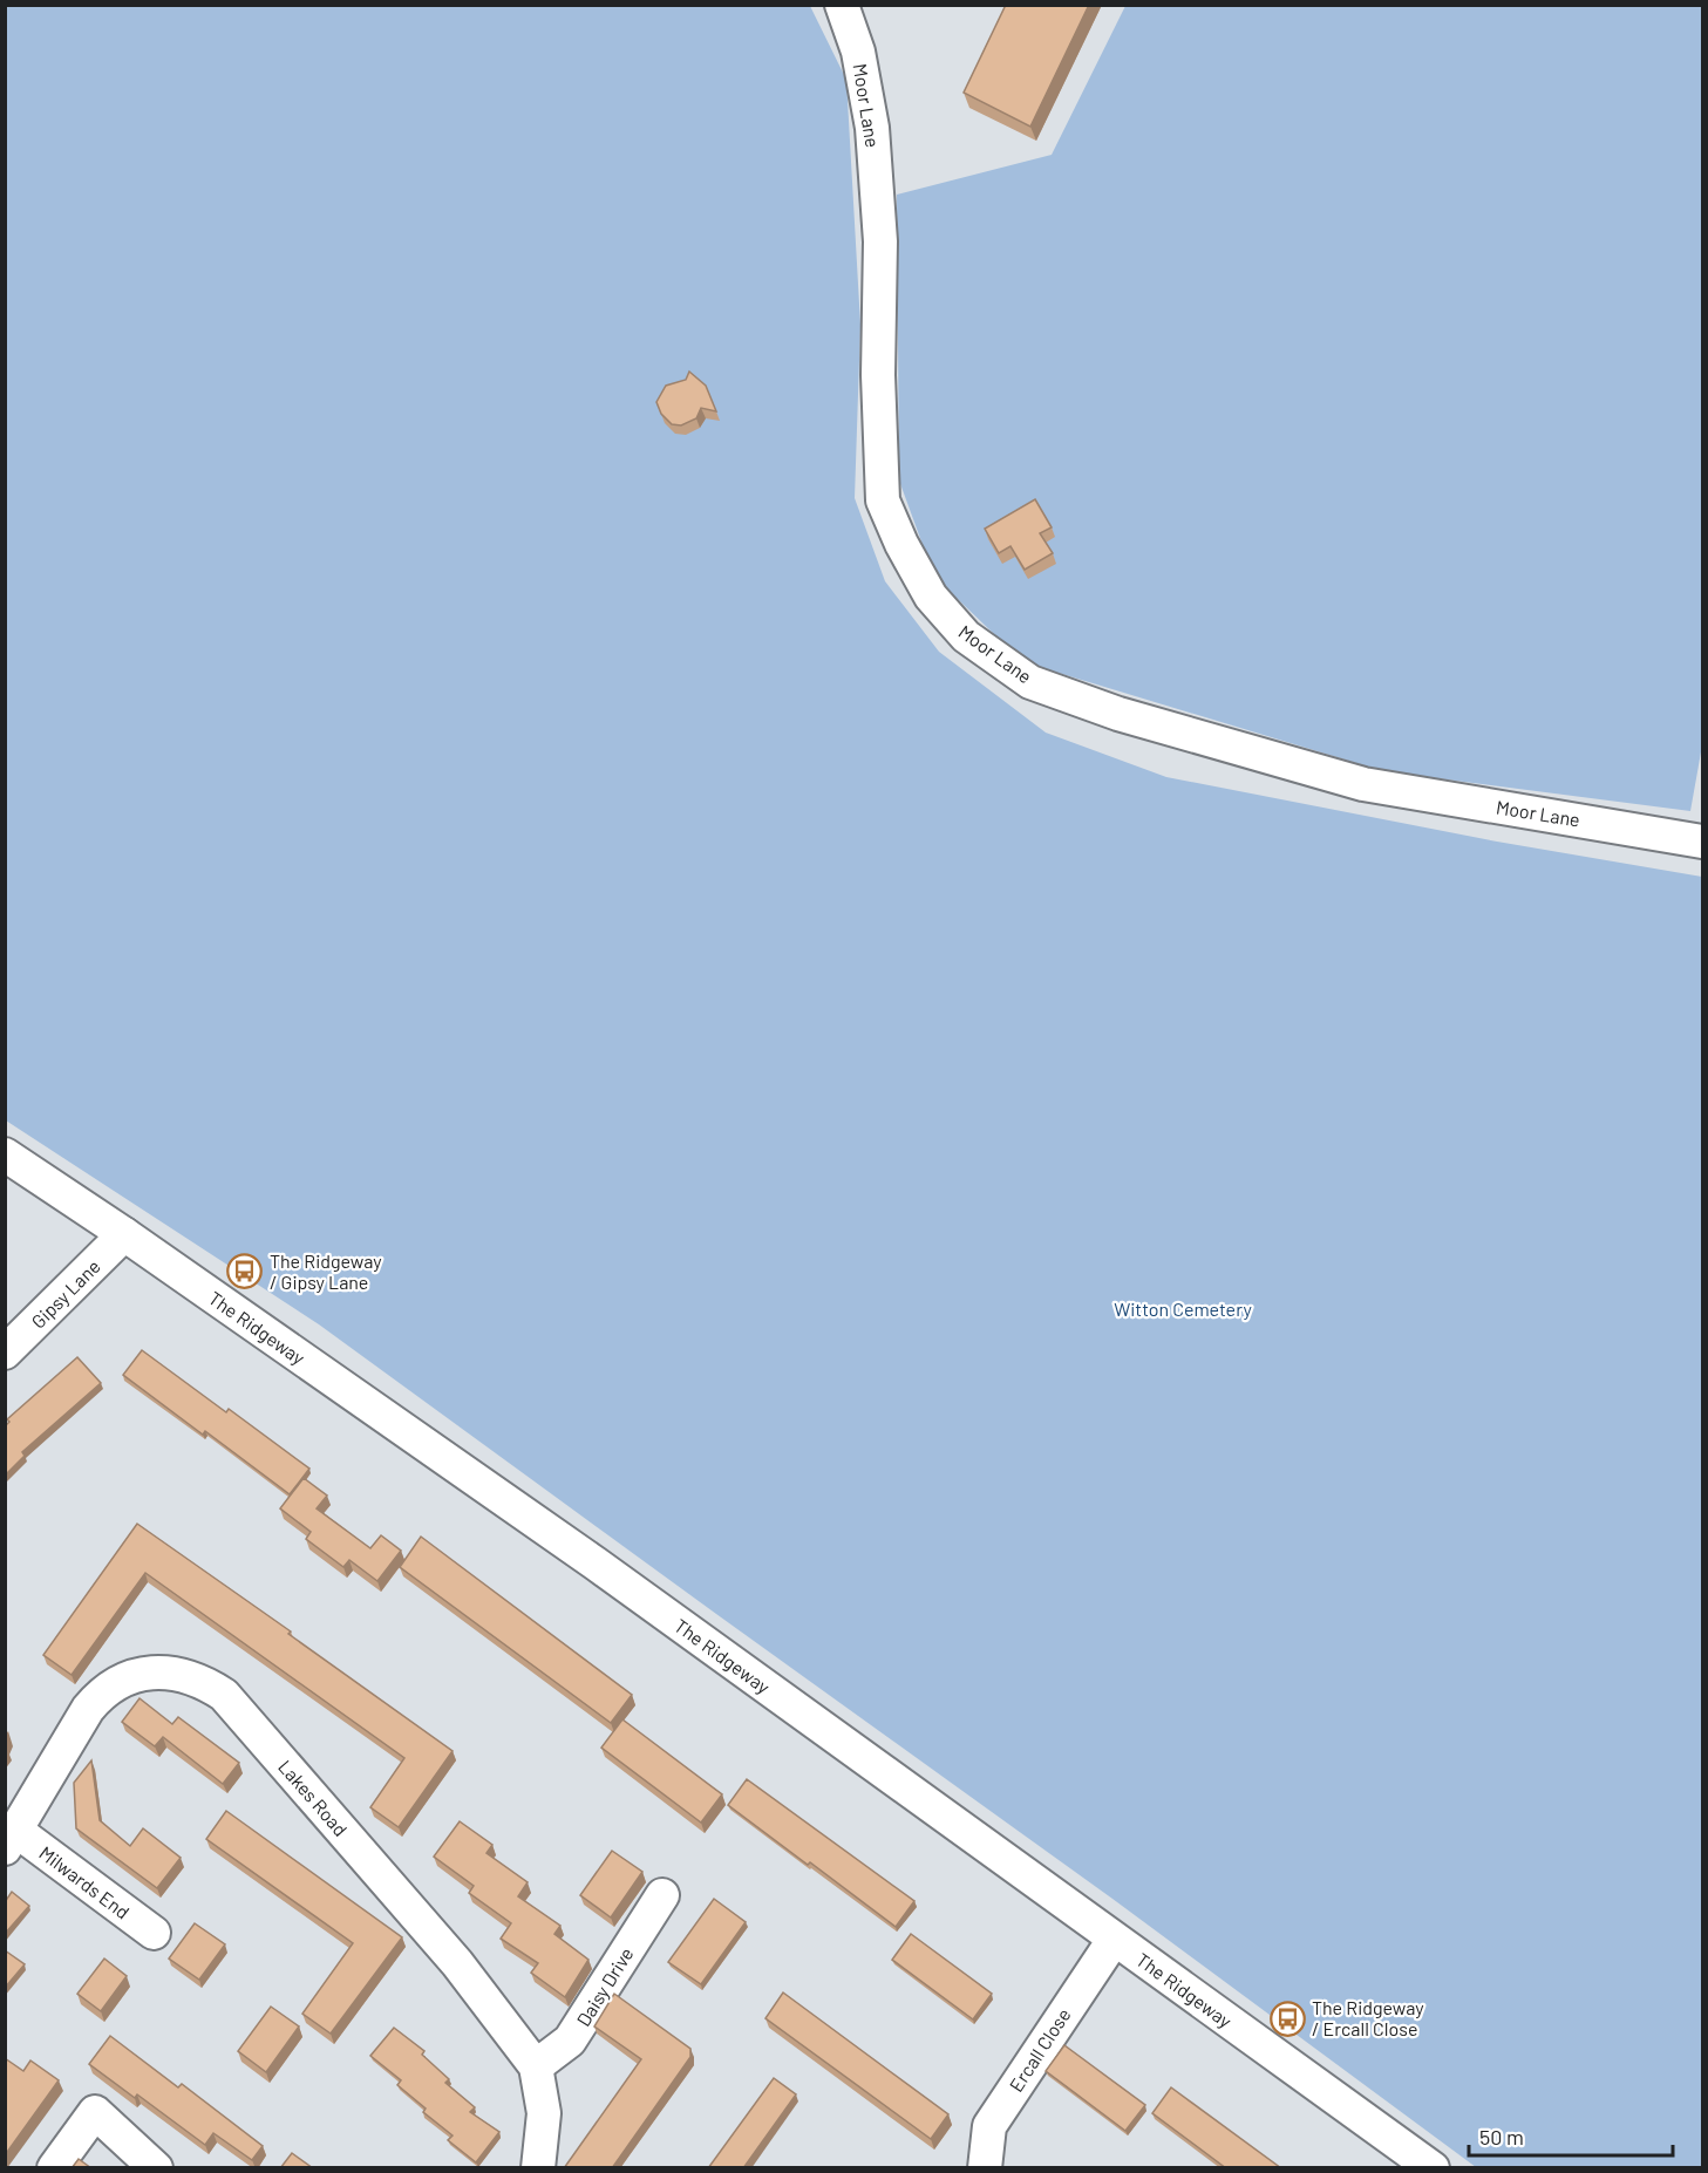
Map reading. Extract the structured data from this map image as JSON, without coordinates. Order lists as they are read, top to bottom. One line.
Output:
{"streets":{"street":["Moor Lane","Gipsy Lane","The Ridgeway","Lakes Road","Milwards End","Daisy Drive","Ercall Close"]},"crossings":[["Gipsy Lane","The Ridgeway"],["The Ridgeway","Ercall Close"],["Lakes Road","Milwards End"],["Lakes Road","Daisy Drive"]],"parks":["Witton Cemetery"],"places":{"bus stop":["The Ridgeway / Gipsy Lane","The Ridgeway / Ercall Close"]},"scale_bar":"50 m"}
